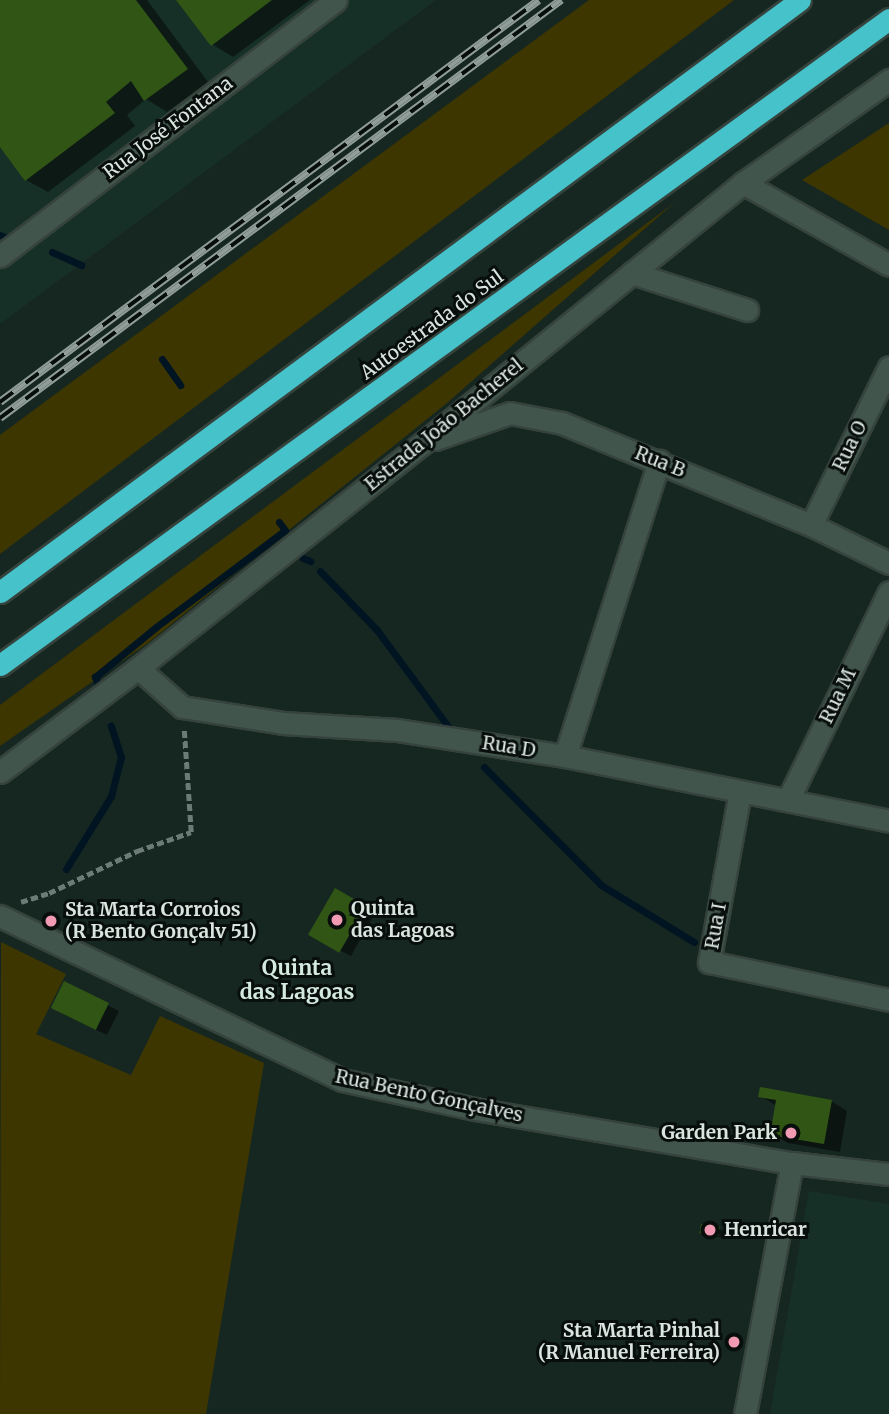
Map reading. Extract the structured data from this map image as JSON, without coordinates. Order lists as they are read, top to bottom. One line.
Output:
{"streets":{"highway":["Autoestrada do Sul"],"street":["Rua José Fontana","Estrada João Bacherel","Rua O","Rua B","Rua M","Rua D","Rua I","Rua Bento Gonçalves"]},"crossings":[["Estrada João Bacherel","Rua B"],["Rua O","Rua B"],["Rua M","Rua D"],["Rua D","Rua I"]],"districts":["Quinta das Lagoas"],"places":["Quinta das Lagoas","Sta Marta Corroios (R Bento Gonçalv 51)","Garden Park","Henricar","Sta Marta Pinhal (R Manuel Ferreira)"]}
